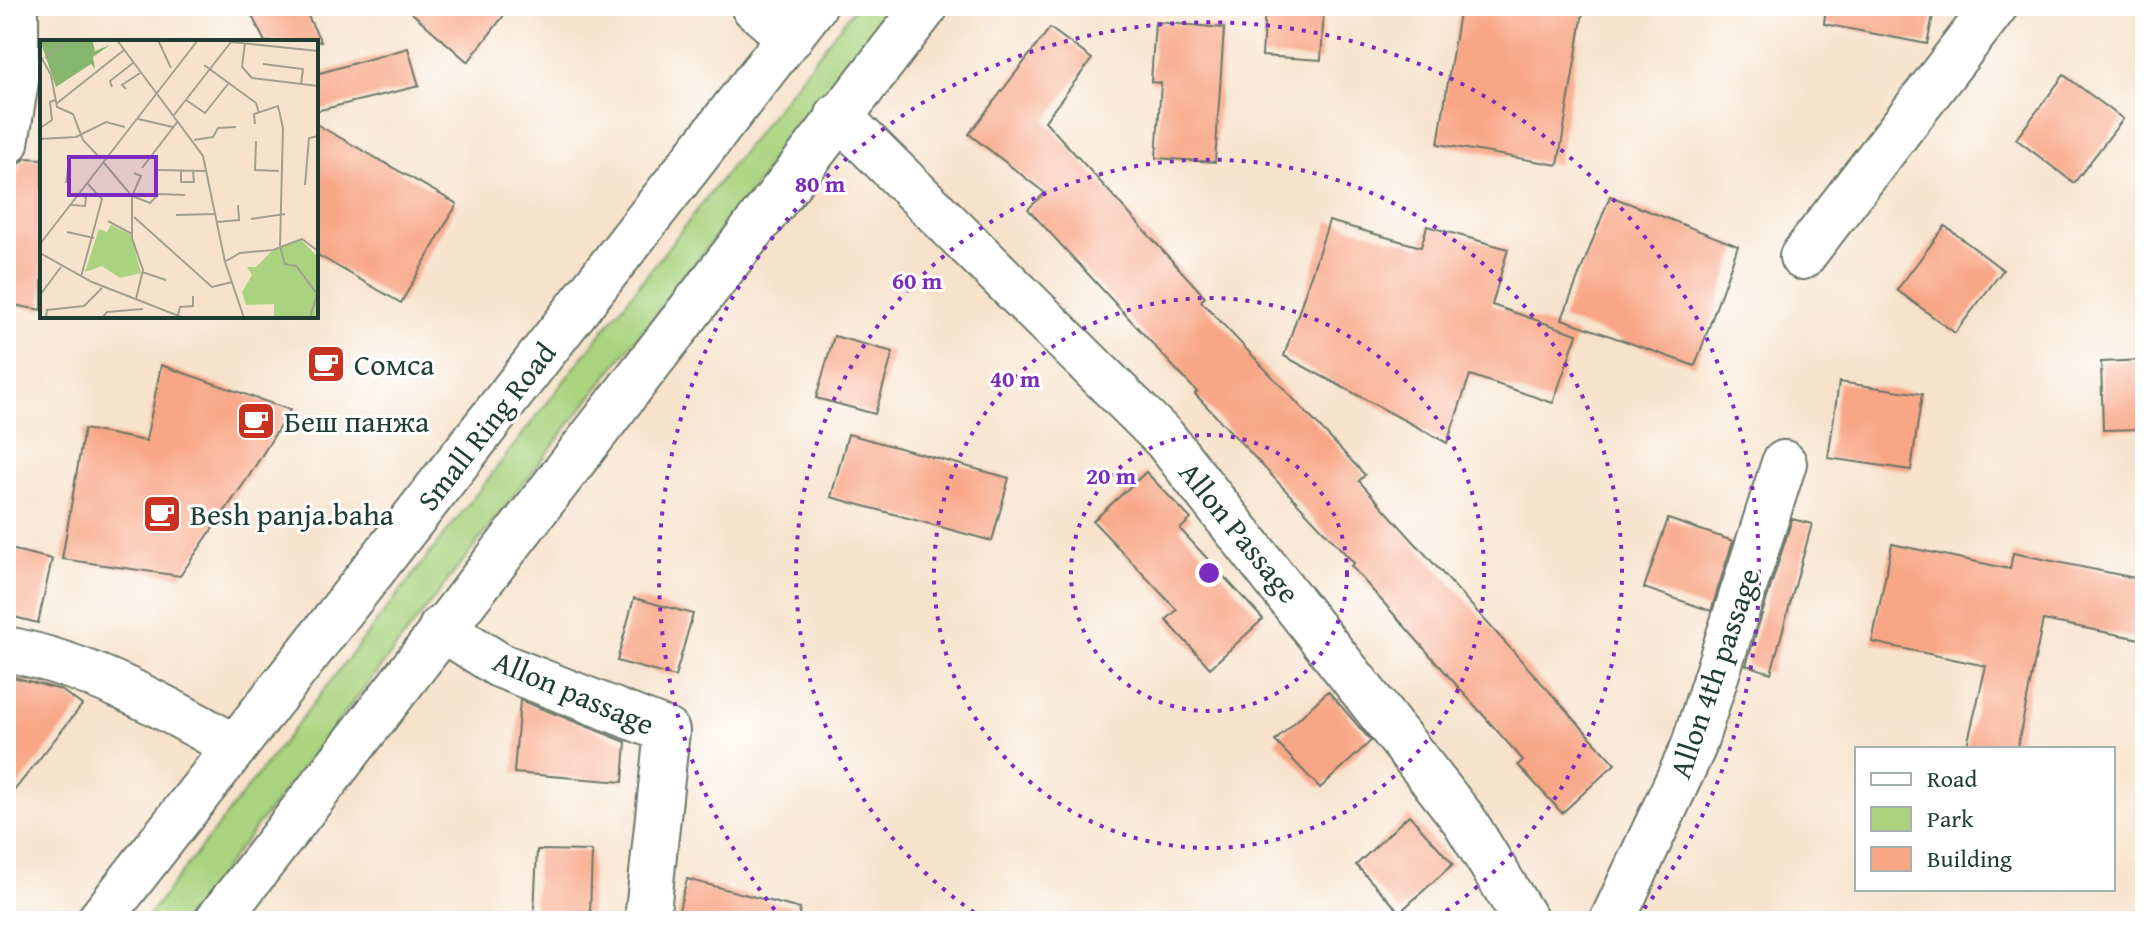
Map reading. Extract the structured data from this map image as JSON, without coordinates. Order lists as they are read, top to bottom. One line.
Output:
{"streets":{"main road":["Small Ring Road","Allon Passage","Allon 4th passage","Allon passage"]},"places":{"cafe":["Сомса","Беш панжа","Besh panja.baha"]},"legend":["Road","Park","Building"],"rings":["80 m","60 m","40 m","20 m"]}
